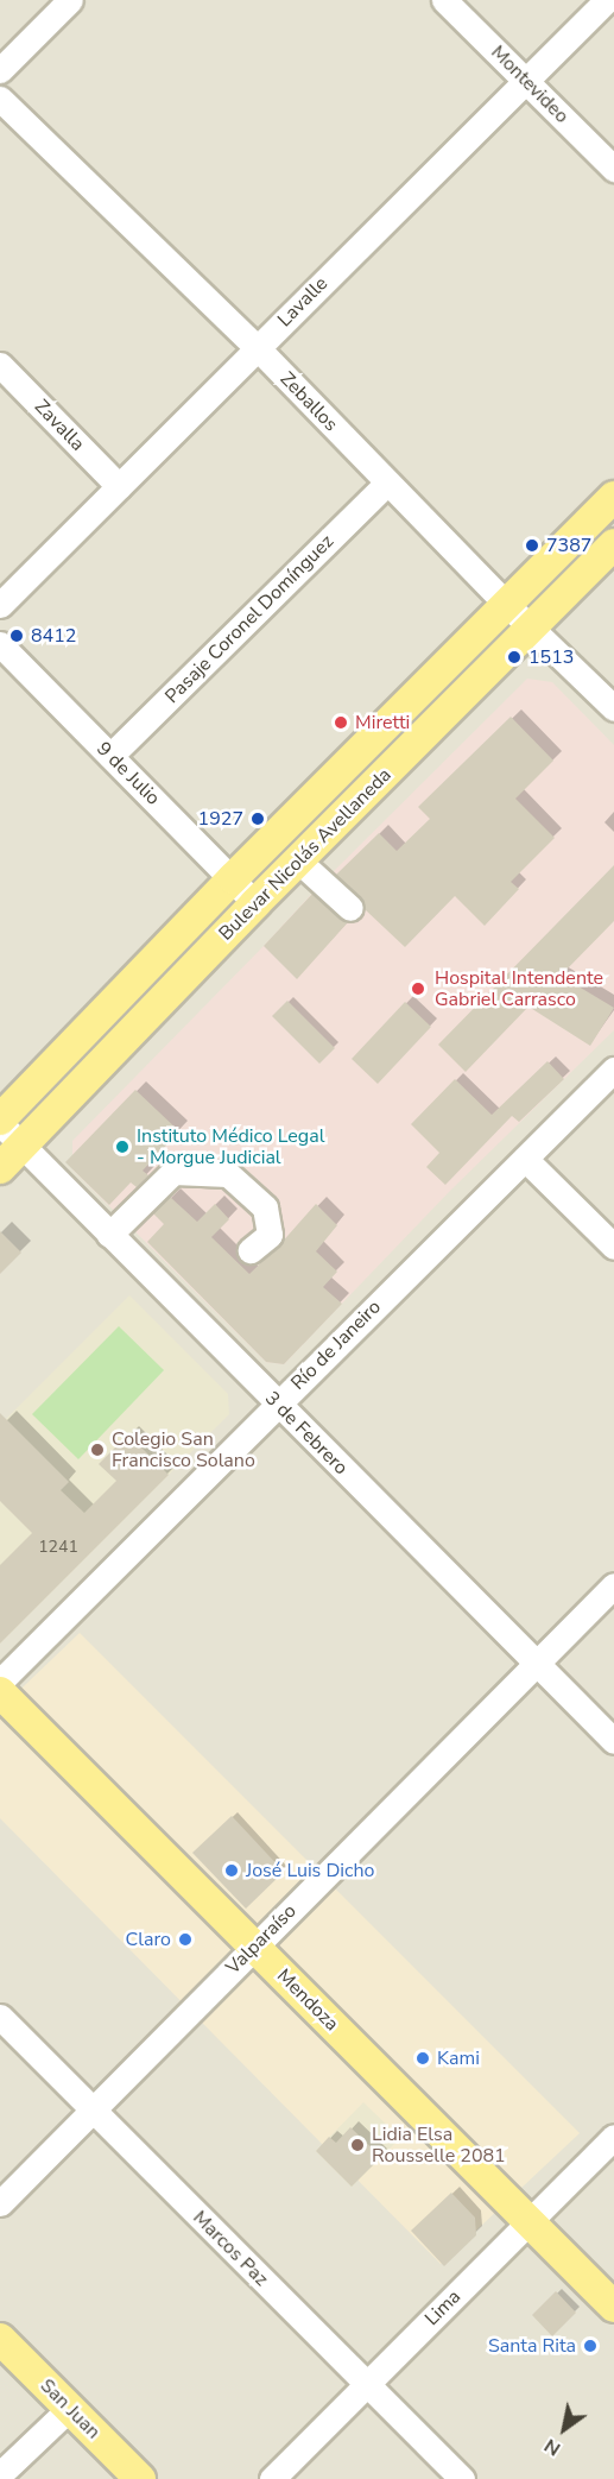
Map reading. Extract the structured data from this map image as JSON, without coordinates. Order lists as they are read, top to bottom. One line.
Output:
{"streets":{"main road":["Bulevar Nicolás Avellaneda","Mendoza","San Juan"],"street":["Montevideo","Lavalle","Zeballos","Zavalla","Pasaje Coronel Domínguez","9 de Julio","Río de Janeiro","3 de Febrero","Valparaíso","Marcos Paz","Lima"]},"crossings":[["Montevideo","Lavalle"],["Lavalle","Zeballos"],["Lavalle","Zavalla"],["Zeballos","Pasaje Coronel Domínguez"],["Zeballos","Bulevar Nicolás Avellaneda"],["Pasaje Coronel Domínguez","9 de Julio"],["9 de Julio","Bulevar Nicolás Avellaneda"],["Bulevar Nicolás Avellaneda","3 de Febrero"],["Río de Janeiro","3 de Febrero"],["3 de Febrero","Valparaíso"],["Valparaíso","Mendoza"],["Valparaíso","Marcos Paz"],["Mendoza","Lima"],["Marcos Paz","Lima"]],"places":["7387","8412","1513","Miretti","1927","Hospital Intendente Gabriel Carrasco","Instituto Médico Legal - Morgue Judicial","Colegio San Francisco Solano","José Luis Dicho","Claro","Kami","Lidia Elsa Rousselle 2081","Santa Rita"],"house_numbers":["1241"],"north":"bottom left"}
